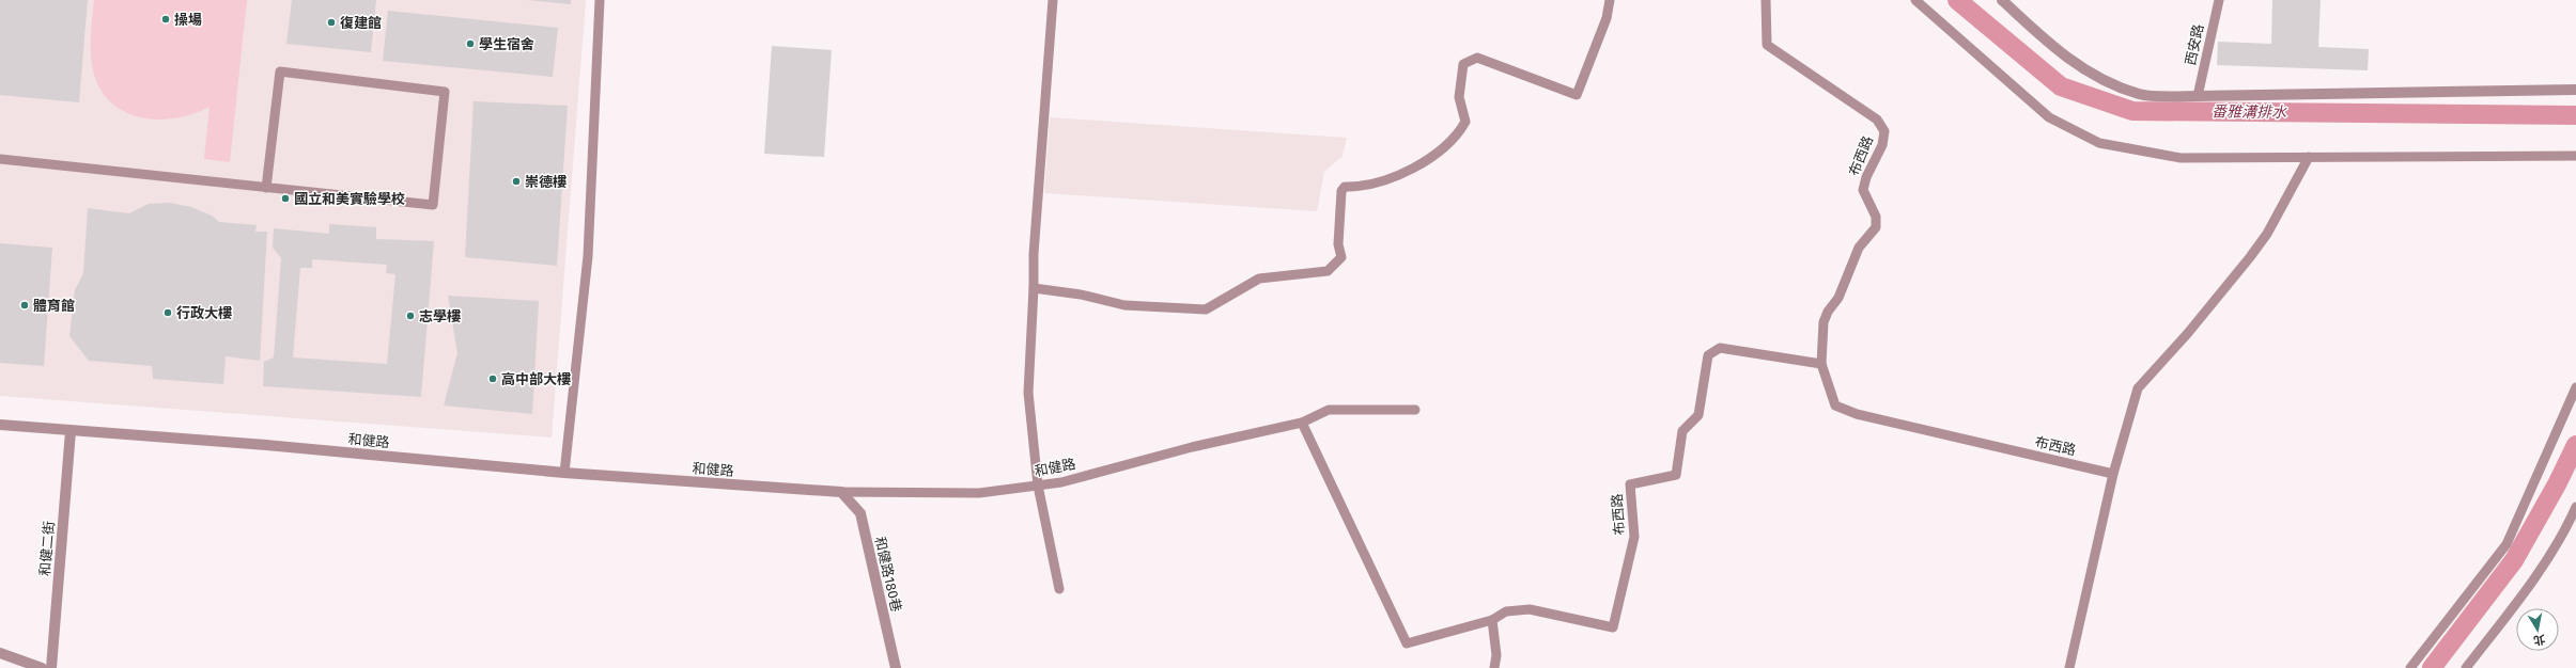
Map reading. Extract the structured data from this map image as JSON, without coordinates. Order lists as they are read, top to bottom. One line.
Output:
{"streets":{"street":["和健路","和健二街","和健路180巷"],"lane":["西安路","布西路"]},"crossings":[["布西路","和健路"],["和健路","和健二街"],["和健路","和健路180巷"]],"water":["番雅溝排水"],"places":["操場","復建館","學生宿舍","崇德樓","國立和美實驗學校","體育館","行政大樓","志學樓","高中部大樓"],"north":"bottom"}
